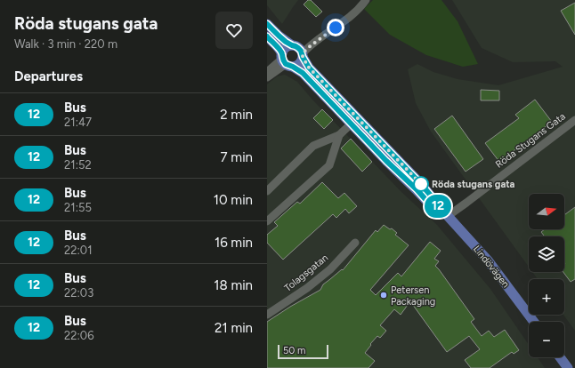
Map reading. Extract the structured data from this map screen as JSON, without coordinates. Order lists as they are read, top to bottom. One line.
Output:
{"streets":{"main road":["Lindövägen"],"street":["Röda Stugans Gata","Tolagsgatan"]},"crossings":[["Röda Stugans Gata","Lindövägen"]],"places":["Röda stugans gata","Petersen Packaging"],"lines":["bus line 12"],"scale_bar":"50 m","north":"right","page":{"heading":[["Röda stugans gata","Walk · 3 min · 220 m"],"Departures"],"on_map":"12","list":[{"mark":"12","name":"Bus","note":"21:47","value":"2 min"},{"mark":"12","name":"Bus","note":"21:52","value":"7 min"},{"mark":"12","name":"Bus","note":"21:55","value":"10 min"},{"mark":"12","name":"Bus","note":"22:01","value":"16 min"},{"mark":"12","name":"Bus","note":"22:03","value":"18 min"},{"mark":"12","name":"Bus","note":"22:06","value":"21 min"}],"map_buttons":["+","−"],"scale":"50 m"}}
